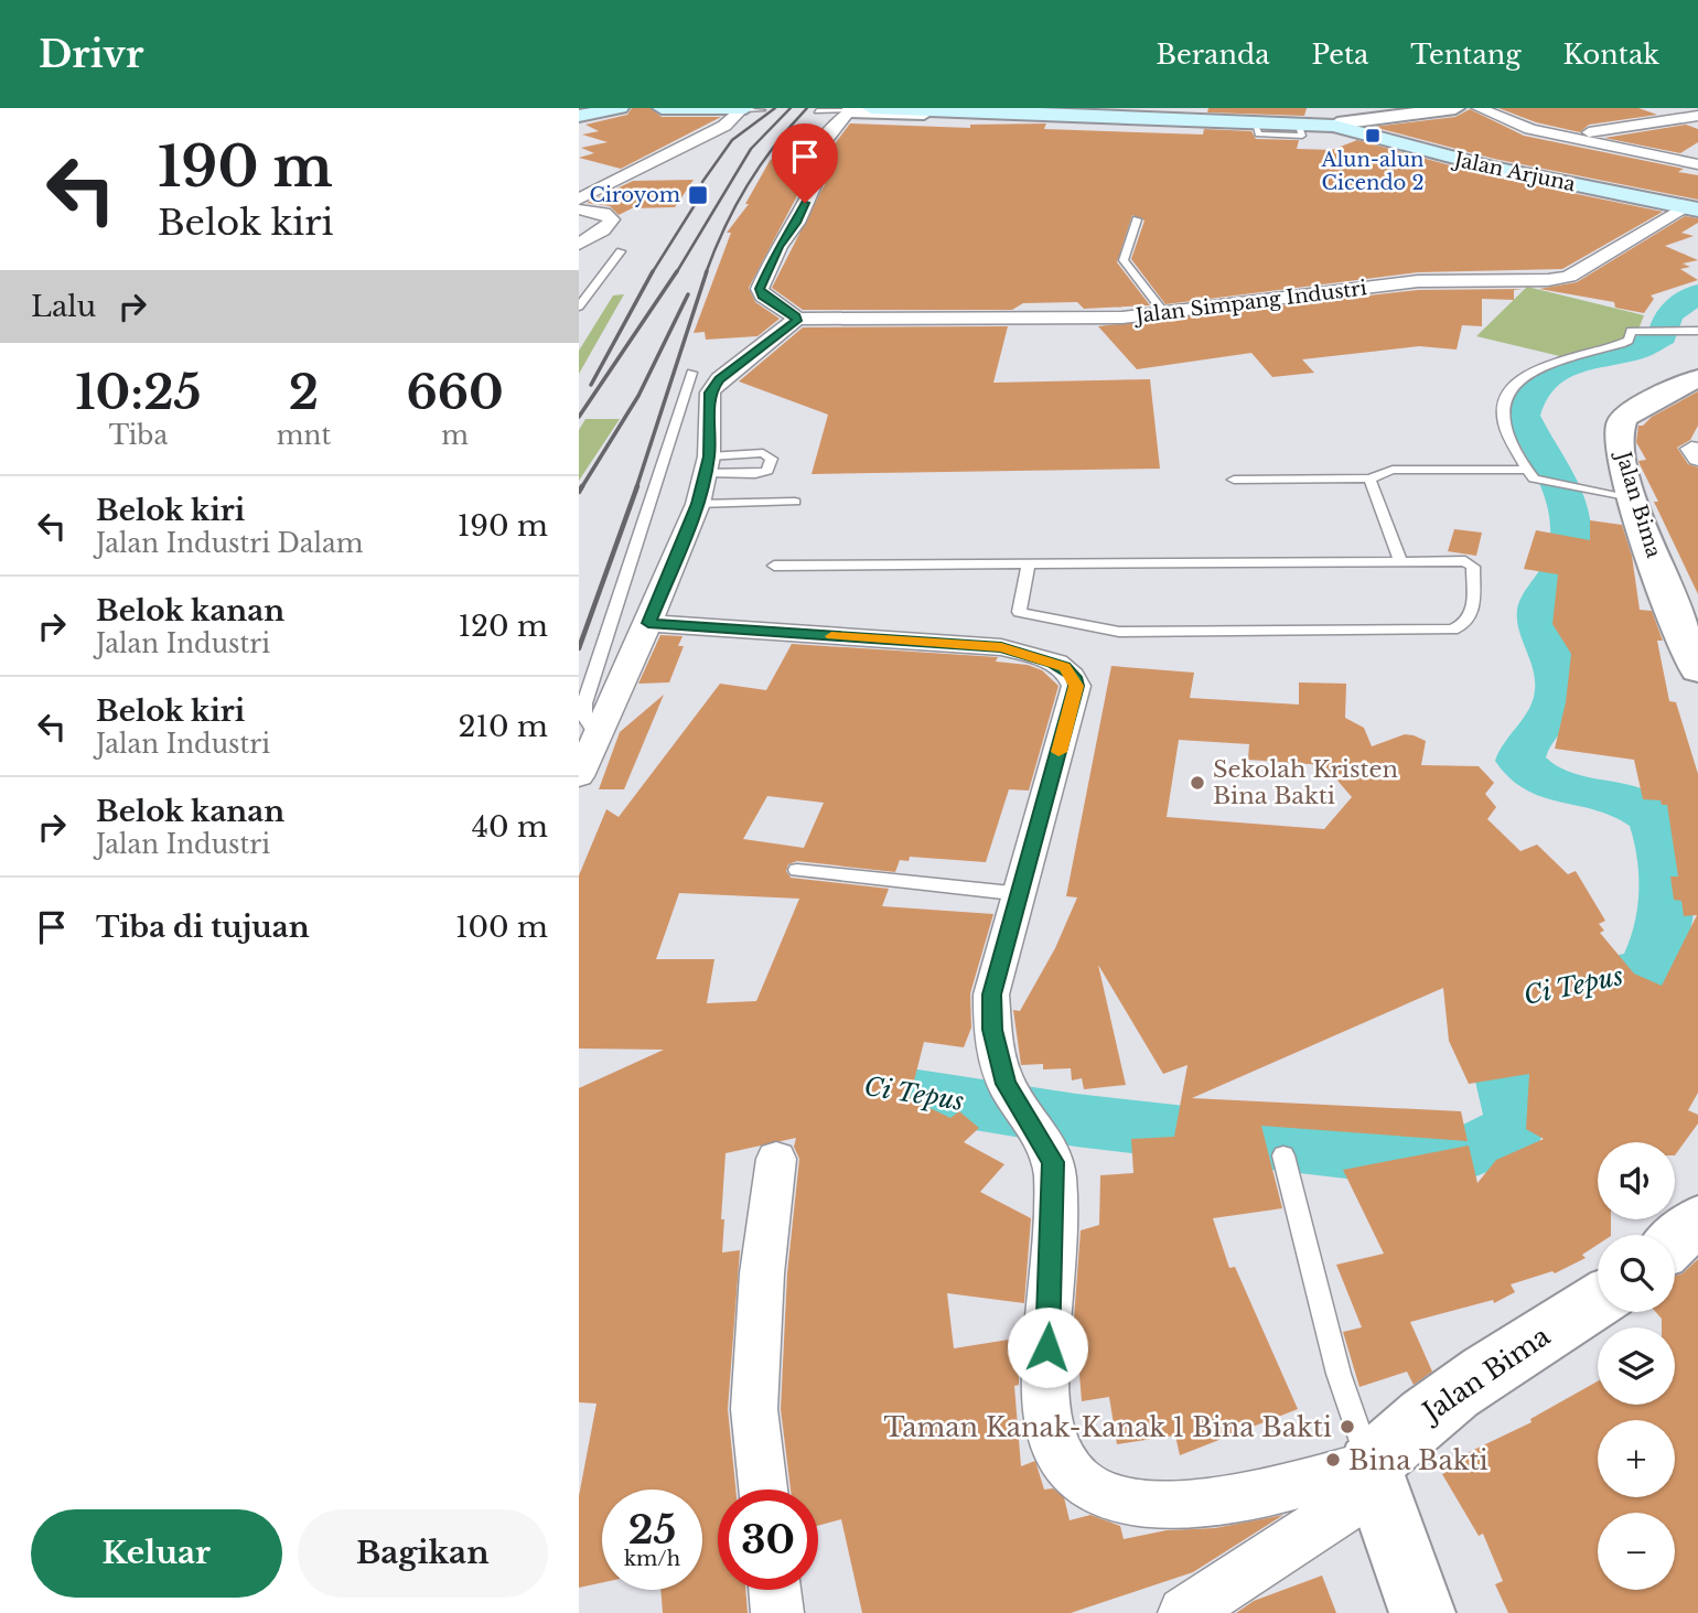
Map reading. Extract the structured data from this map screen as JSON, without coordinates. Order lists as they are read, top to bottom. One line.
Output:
{"streets":{"main road":["Jalan Arjuna"],"street":["Jalan Simpang Industri","Jalan Bima"]},"crossings":[["Jalan Arjuna","Jalan Simpang Industri"]],"water":["Ci Tepus"],"places":{"transit":["Alun-alun Cicendo 2","Ciroyom"],"other":["Sekolah Kristen Bina Bakti","Taman Kanak-Kanak 1 Bina Bakti","Bina Bakti"]},"page":{"header":"Drivr","nav":["Beranda","Peta","Tentang","Kontak"],"turn":["190 m","Belok kiri"],"then":"Lalu","eta":["10:25","Tiba","2","mnt","660","m"],"list":[{"name":"Belok kiri","note":"Jalan Industri Dalam","value":"190 m"},{"name":"Belok kanan","note":"Jalan Industri","value":"120 m"},{"name":"Belok kiri","note":"Jalan Industri","value":"210 m"},{"name":"Belok kanan","note":"Jalan Industri","value":"40 m"},{"name":"Tiba di tujuan","value":"100 m"}],"map_buttons":["+","−"],"speed":"25 km/h","limit":"30","buttons":["Keluar","Bagikan"]}}
